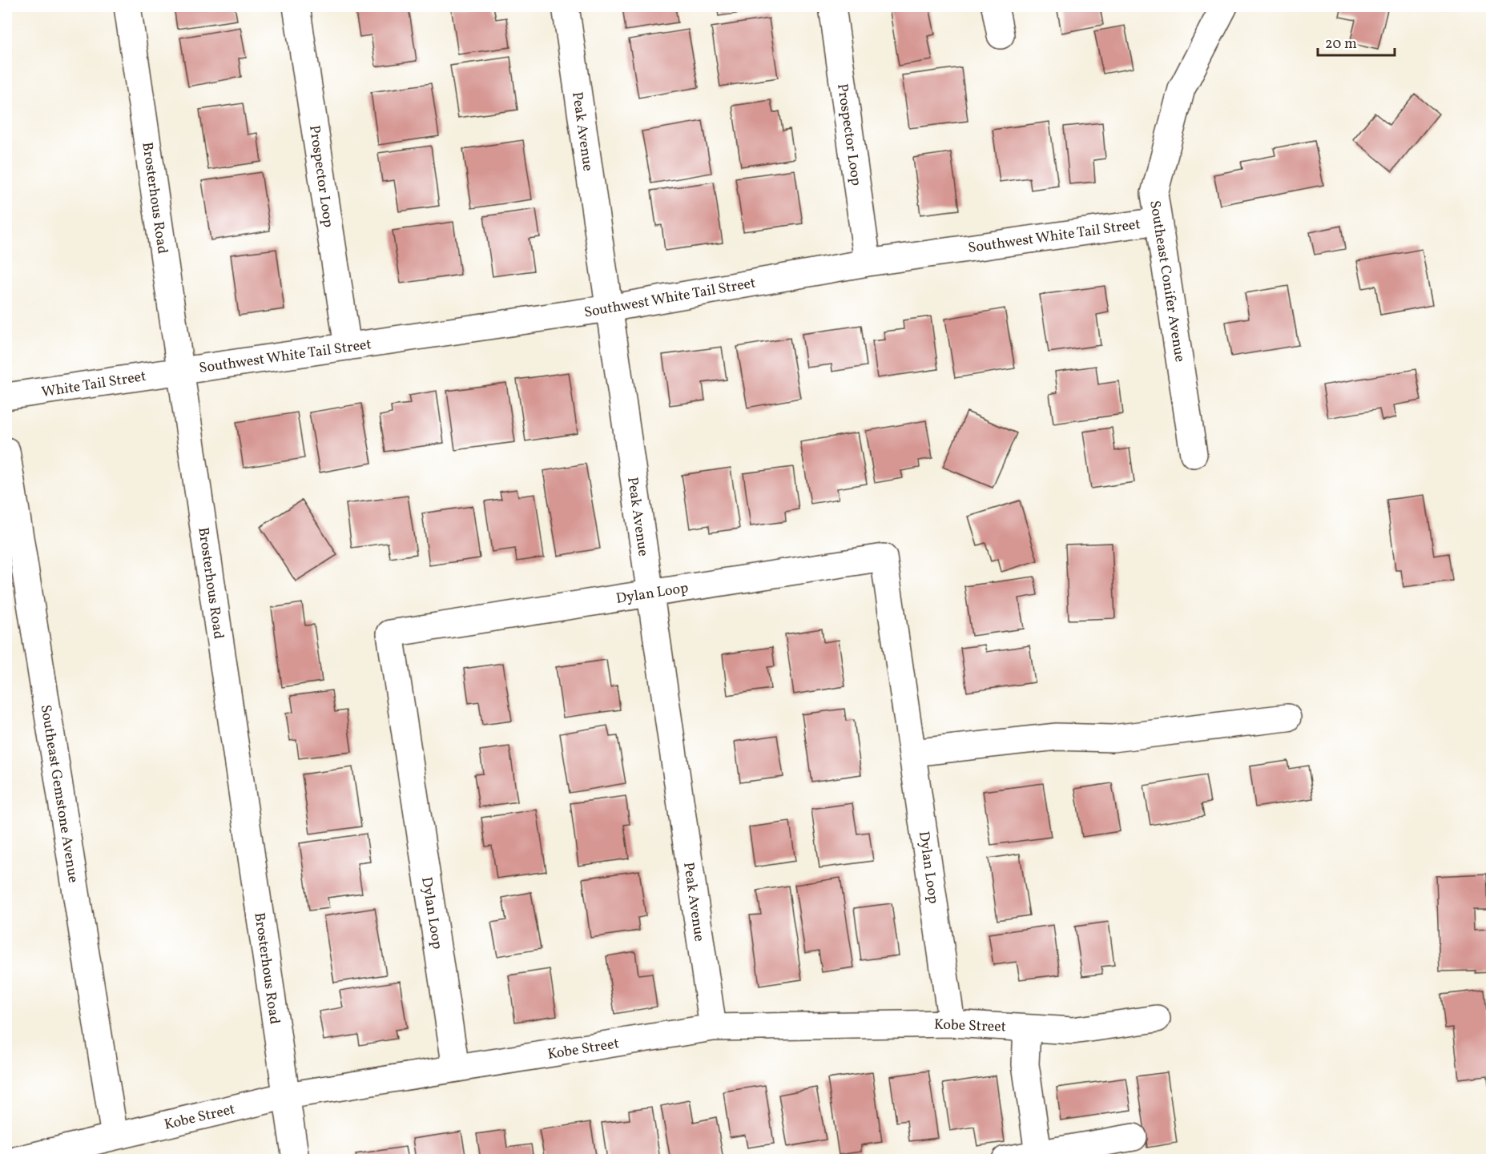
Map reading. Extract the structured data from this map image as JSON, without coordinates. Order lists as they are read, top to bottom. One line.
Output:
{"streets":{"street":["Peak Avenue","Prospector Loop","Brosterhous Road","Southwest White Tail Street","Southeast Conifer Avenue","White Tail Street","Dylan Loop","Southeast Gemstone Avenue","Kobe Street"]},"crossings":[["Peak Avenue","Southwest White Tail Street"],["Peak Avenue","Dylan Loop"],["Peak Avenue","Kobe Street"],["Prospector Loop","Southwest White Tail Street"],["Brosterhous Road","Southwest White Tail Street"],["Brosterhous Road","White Tail Street"],["Brosterhous Road","Kobe Street"],["Southwest White Tail Street","Southeast Conifer Avenue"],["Southwest White Tail Street","White Tail Street"],["Dylan Loop","Kobe Street"],["Southeast Gemstone Avenue","Kobe Street"]],"scale_bar":"20 m"}
